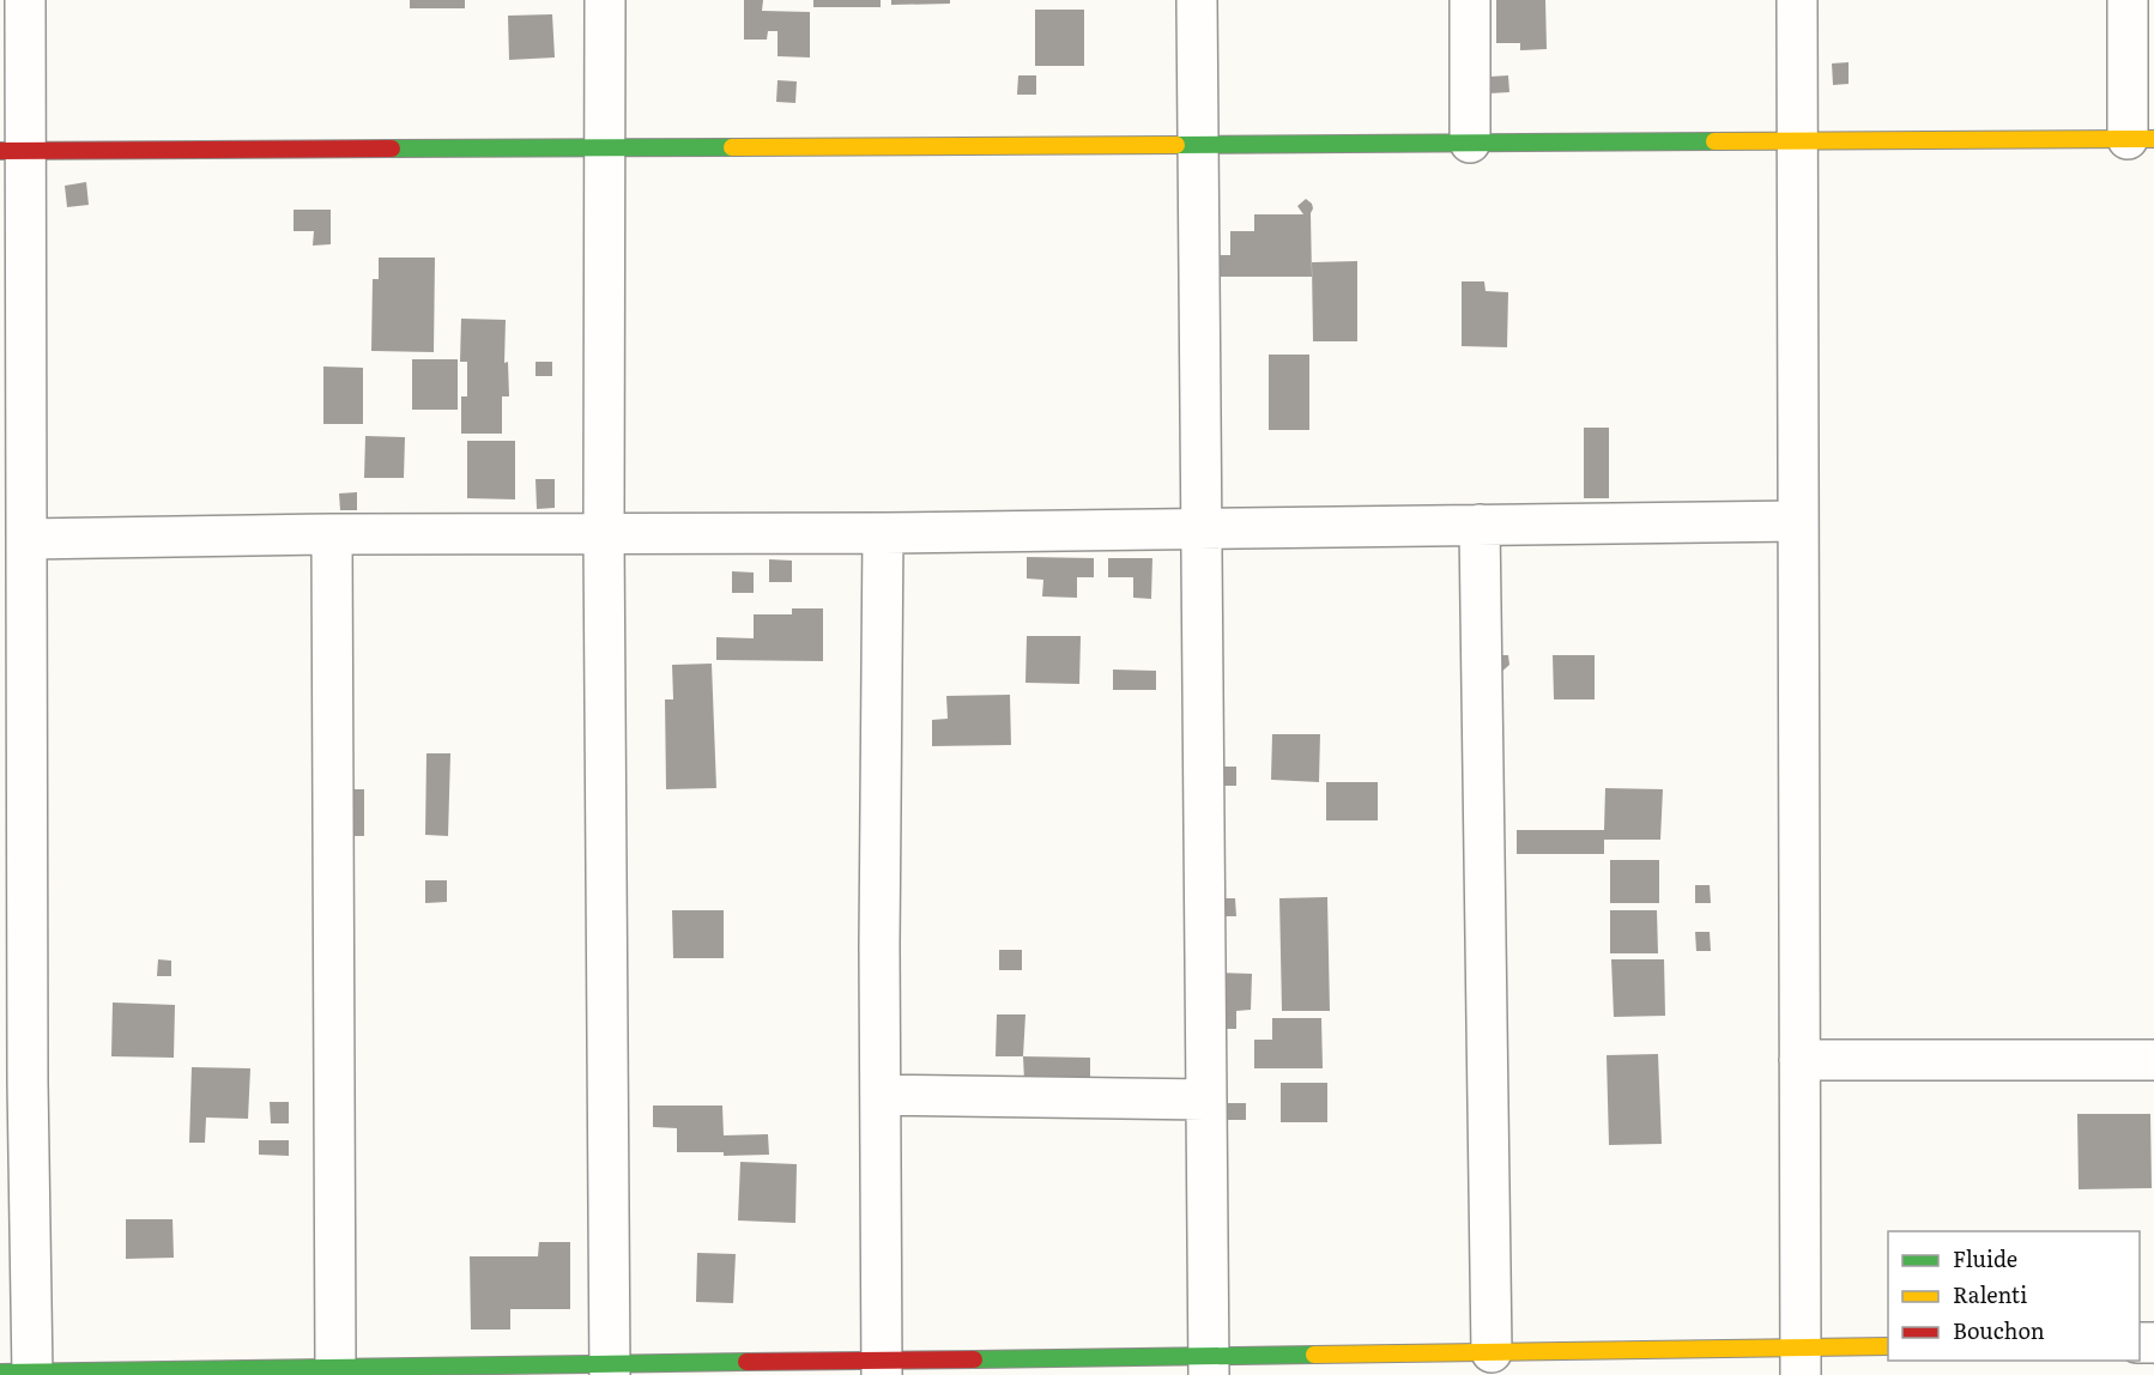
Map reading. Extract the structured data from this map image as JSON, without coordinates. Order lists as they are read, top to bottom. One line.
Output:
{"legend":["Fluide","Ralenti","Bouchon"]}
